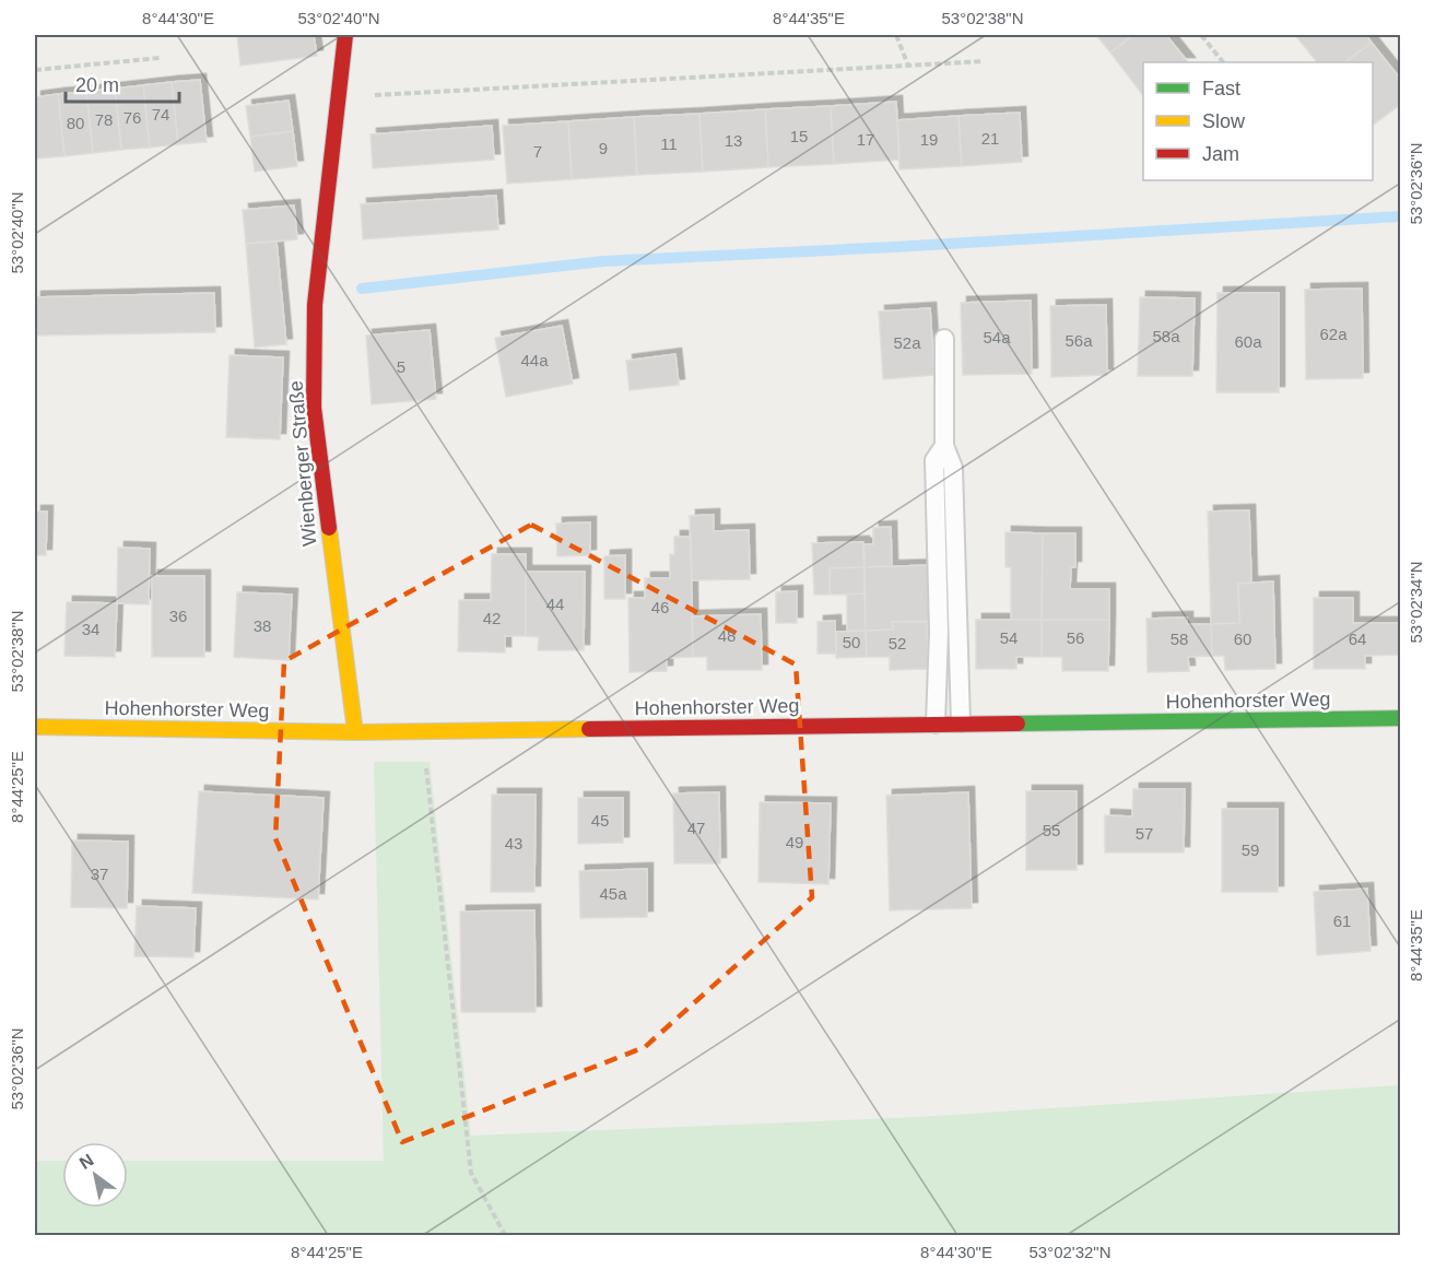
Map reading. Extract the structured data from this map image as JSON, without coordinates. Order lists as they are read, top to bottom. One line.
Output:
{"streets":{"street":["Wienberger Straße","Hohenhorster Weg"]},"crossings":[["Wienberger Straße","Hohenhorster Weg"]],"house_numbers":["74","76","78","80","15","21","17","19","13","11","9","7","62a","58a","54a","56a","60a","52a","44a","5","44","46","36","42","38","34","48","54","56","58","60","64","50","52","45","47","55","57","49","43","59","37","45a","61"],"legend":["Fast","Slow","Jam"],"scale_bar":"20 m","north":"top left","coordinates":["8°44'30\"E","53°02'40\"N","8°44'35\"E","53°02'38\"N","53°02'36\"N","53°02'34\"N","8°44'25\"E","53°02'32\"N"]}
